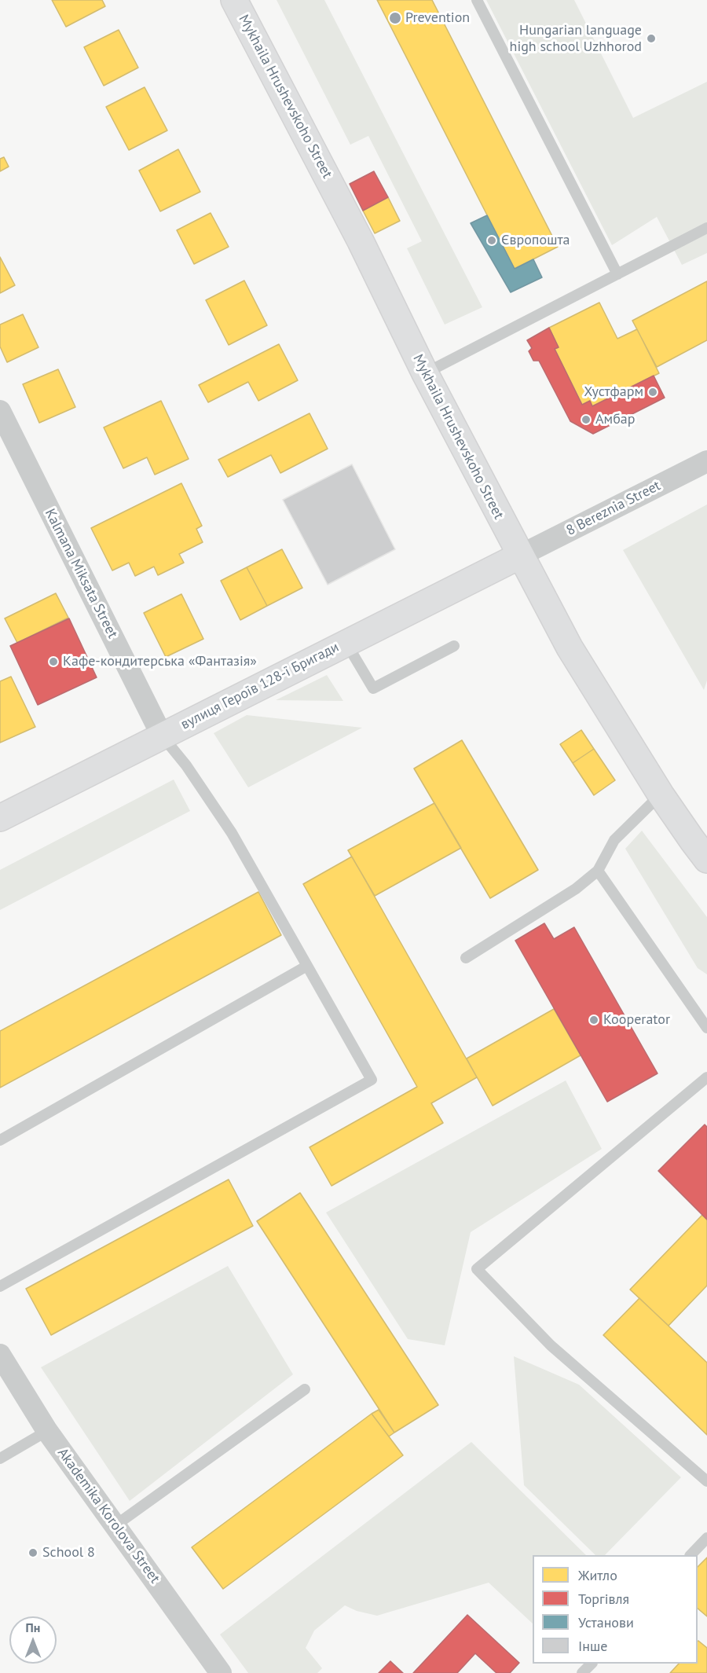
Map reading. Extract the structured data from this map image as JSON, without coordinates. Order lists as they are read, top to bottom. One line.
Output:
{"streets":{"street":["Mykhaila Hrushevskoho Street","8 Bereznia Street","Kalmana Miksata Street","вулиця Героїв 128-ї Бригади","Akademika Korolova Street"]},"crossings":[["Mykhaila Hrushevskoho Street","8 Bereznia Street"],["Mykhaila Hrushevskoho Street","вулиця Героїв 128-ї Бригади"],["8 Bereznia Street","вулиця Героїв 128-ї Бригади"],["Kalmana Miksata Street","вулиця Героїв 128-ї Бригади"]],"places":["Prevention","Hungarian language high school Uzhhorod","Європошта","Хустфарм","Амбар","Кафе-кондитерська «Фантазія»","Kooperator","School 8"],"legend":["Житло","Торгівля","Установи","Інше"],"north":"top"}
